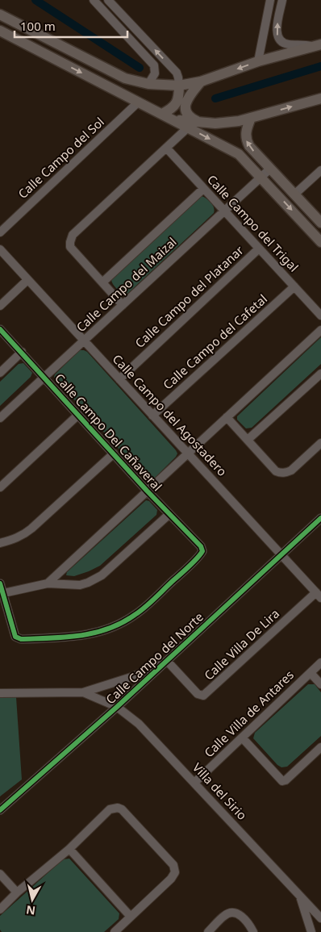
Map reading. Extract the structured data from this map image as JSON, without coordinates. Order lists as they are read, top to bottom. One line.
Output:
{"streets":{"street":["Calle Campo del Sol","Calle Campo del Trigal","Calle Campo del Maizal","Calle Campo del Platanar","Calle Campo del Cafetal","Calle Campo del Agostadero","Calle Campo Del Cañaveral","Calle Villa De Lira","Calle Campo del Norte","Calle Villa de Antares","Villa del Sirio"]},"crossings":[["Calle Campo del Trigal","Calle Campo del Maizal"],["Calle Campo del Trigal","Calle Campo del Platanar"],["Calle Campo del Trigal","Calle Campo del Cafetal"],["Calle Campo del Maizal","Calle Campo del Agostadero"],["Calle Campo del Maizal","Calle Campo Del Cañaveral"],["Calle Campo del Platanar","Calle Campo del Agostadero"],["Calle Campo del Cafetal","Calle Campo del Agostadero"],["Calle Campo del Agostadero","Calle Villa De Lira"],["Calle Campo del Agostadero","Calle Campo del Norte"],["Calle Villa De Lira","Calle Campo del Norte"],["Calle Campo del Norte","Villa del Sirio"],["Calle Villa de Antares","Villa del Sirio"]],"scale_bar":"100 m","north":"bottom"}
